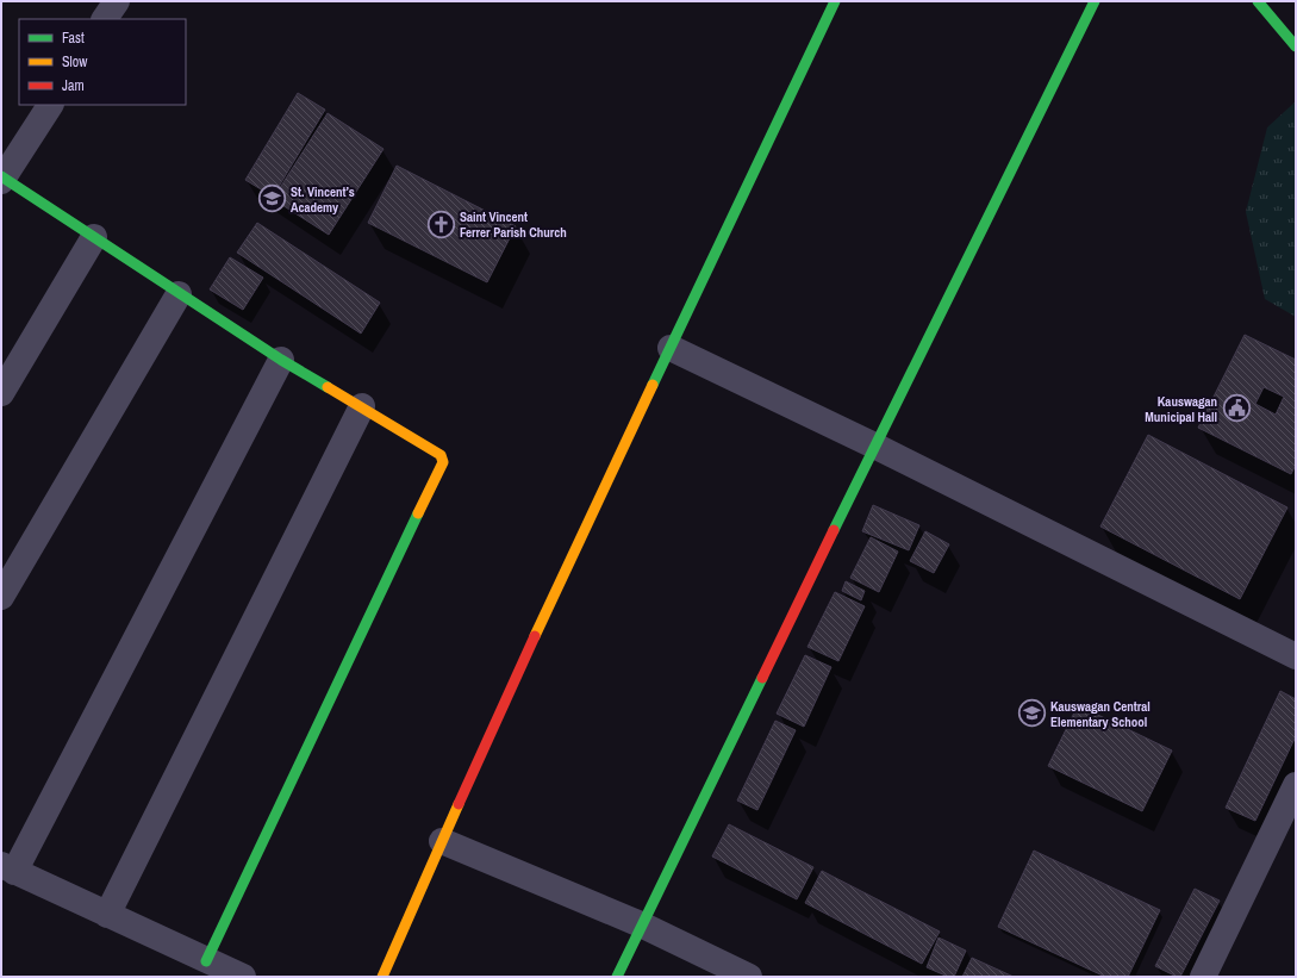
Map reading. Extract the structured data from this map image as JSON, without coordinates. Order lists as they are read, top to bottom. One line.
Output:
{"places":{"school or university":["St. Vincent’s Academy","Kauswagan Central Elementary School"],"church":["Saint Vincent Ferrer Parish Church"],"public building":["Kauswagan Municipal Hall"]},"legend":["Fast","Slow","Jam"]}
